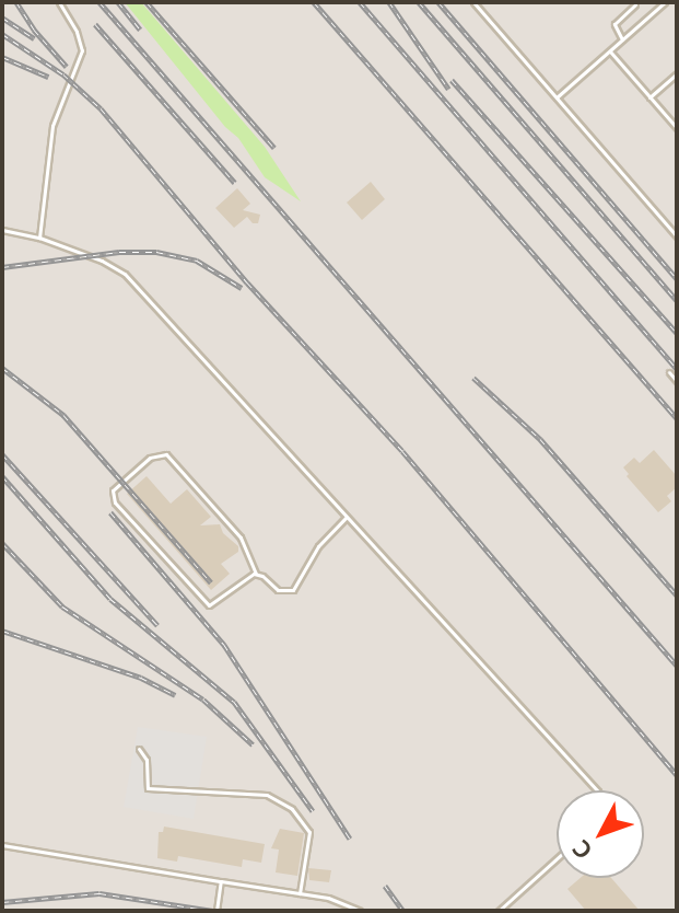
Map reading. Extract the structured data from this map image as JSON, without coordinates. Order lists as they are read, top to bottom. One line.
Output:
{"north":"bottom left"}
